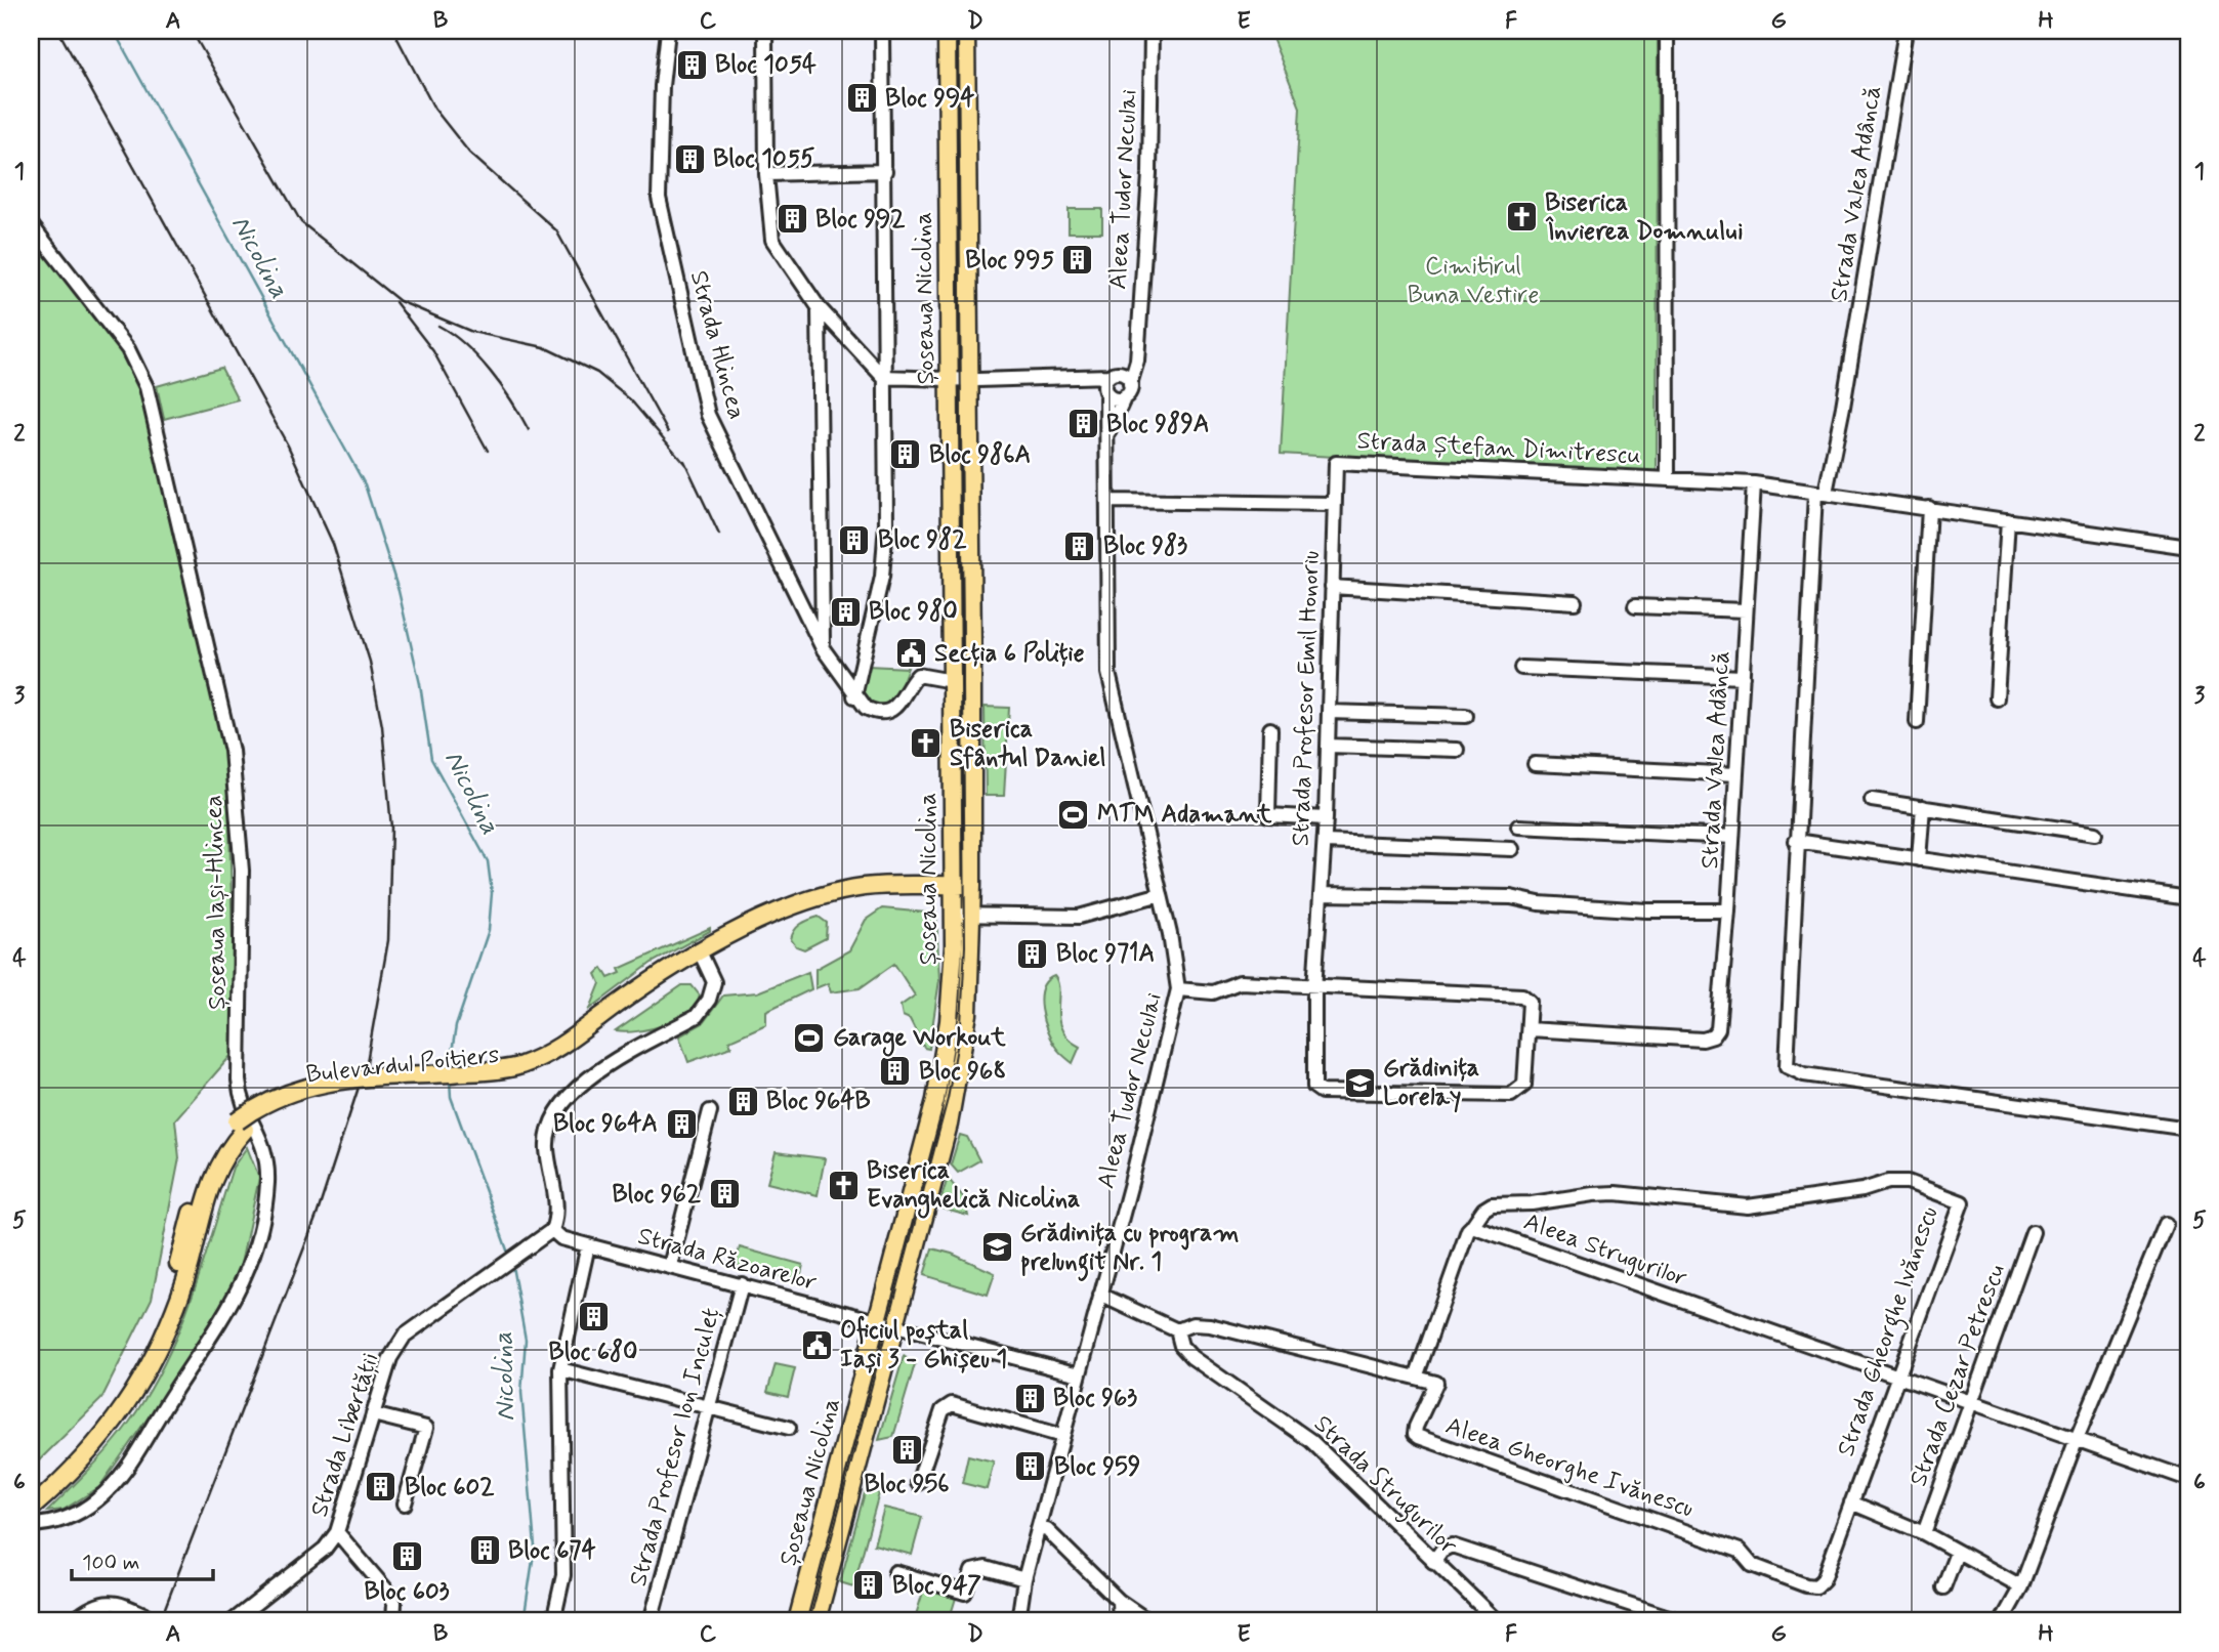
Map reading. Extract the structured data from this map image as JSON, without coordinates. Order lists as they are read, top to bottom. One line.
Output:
{"streets":{"main road":["Șoseaua Nicolina","Bulevardul Poitiers"],"street":["Aleea Tudor Neculai","Strada Valea Adâncă","Strada Hlincea","Strada Ștefan Dimitrescu","Strada Profesor Emil Honoriu","Șoseaua Iași-Hlincea","Aleea Strugurilor","Strada Răzoarelor","Strada Gheorghe Ivănescu","Strada Cezar Petrescu","Strada Libertății","Strada Profesor Ion Inculeț","Aleea Gheorghe Ivănescu","Strada Strugurilor"]},"crossings":[["Aleea Tudor Neculai","Strada Răzoarelor"],["Strada Valea Adâncă","Strada Ștefan Dimitrescu"],["Strada Valea Adâncă","Strada Profesor Emil Honoriu"],["Șoseaua Nicolina","Bulevardul Poitiers"],["Șoseaua Nicolina","Strada Răzoarelor"],["Strada Ștefan Dimitrescu","Strada Profesor Emil Honoriu"],["Aleea Strugurilor","Strada Gheorghe Ivănescu"],["Aleea Strugurilor","Strada Cezar Petrescu"],["Strada Răzoarelor","Strada Libertății"],["Strada Răzoarelor","Strada Profesor Ion Inculeț"],["Strada Gheorghe Ivănescu","Aleea Gheorghe Ivănescu"]],"water":["Nicolina"],"parks":["Cimitirul Buna Vestire"],"places":{"building":["Bloc 1054","Bloc 994","Bloc 1055","Bloc 992","Bloc 995","Bloc 989A","Bloc 986A","Bloc 982","Bloc 983","Bloc 980","Bloc 971A","Bloc 968","Bloc 964B","Bloc 964A","Bloc 962","Bloc 680","Bloc 963","Bloc 956","Bloc 959","Bloc 602","Bloc 674","Bloc 603","Bloc 947"],"church":["Biserica Învierea Domnului","Biserica Sfântul Daniel","Biserica Evanghelică Nicolina"],"public building":["Secția 6 Poliție","Oficiul poștal Iași 3 - Ghișeu 1"],"sports":["MTM Adamant","Garage Workout"],"school or university":["Grădinița Lorelay","Grădinița cu program prelungit Nr. 1"]},"scale_bar":"100 m","grid":{"columns":["A","B","C","D","E","F","G","H"],"rows":["1","2","3","4","5","6"]}}
